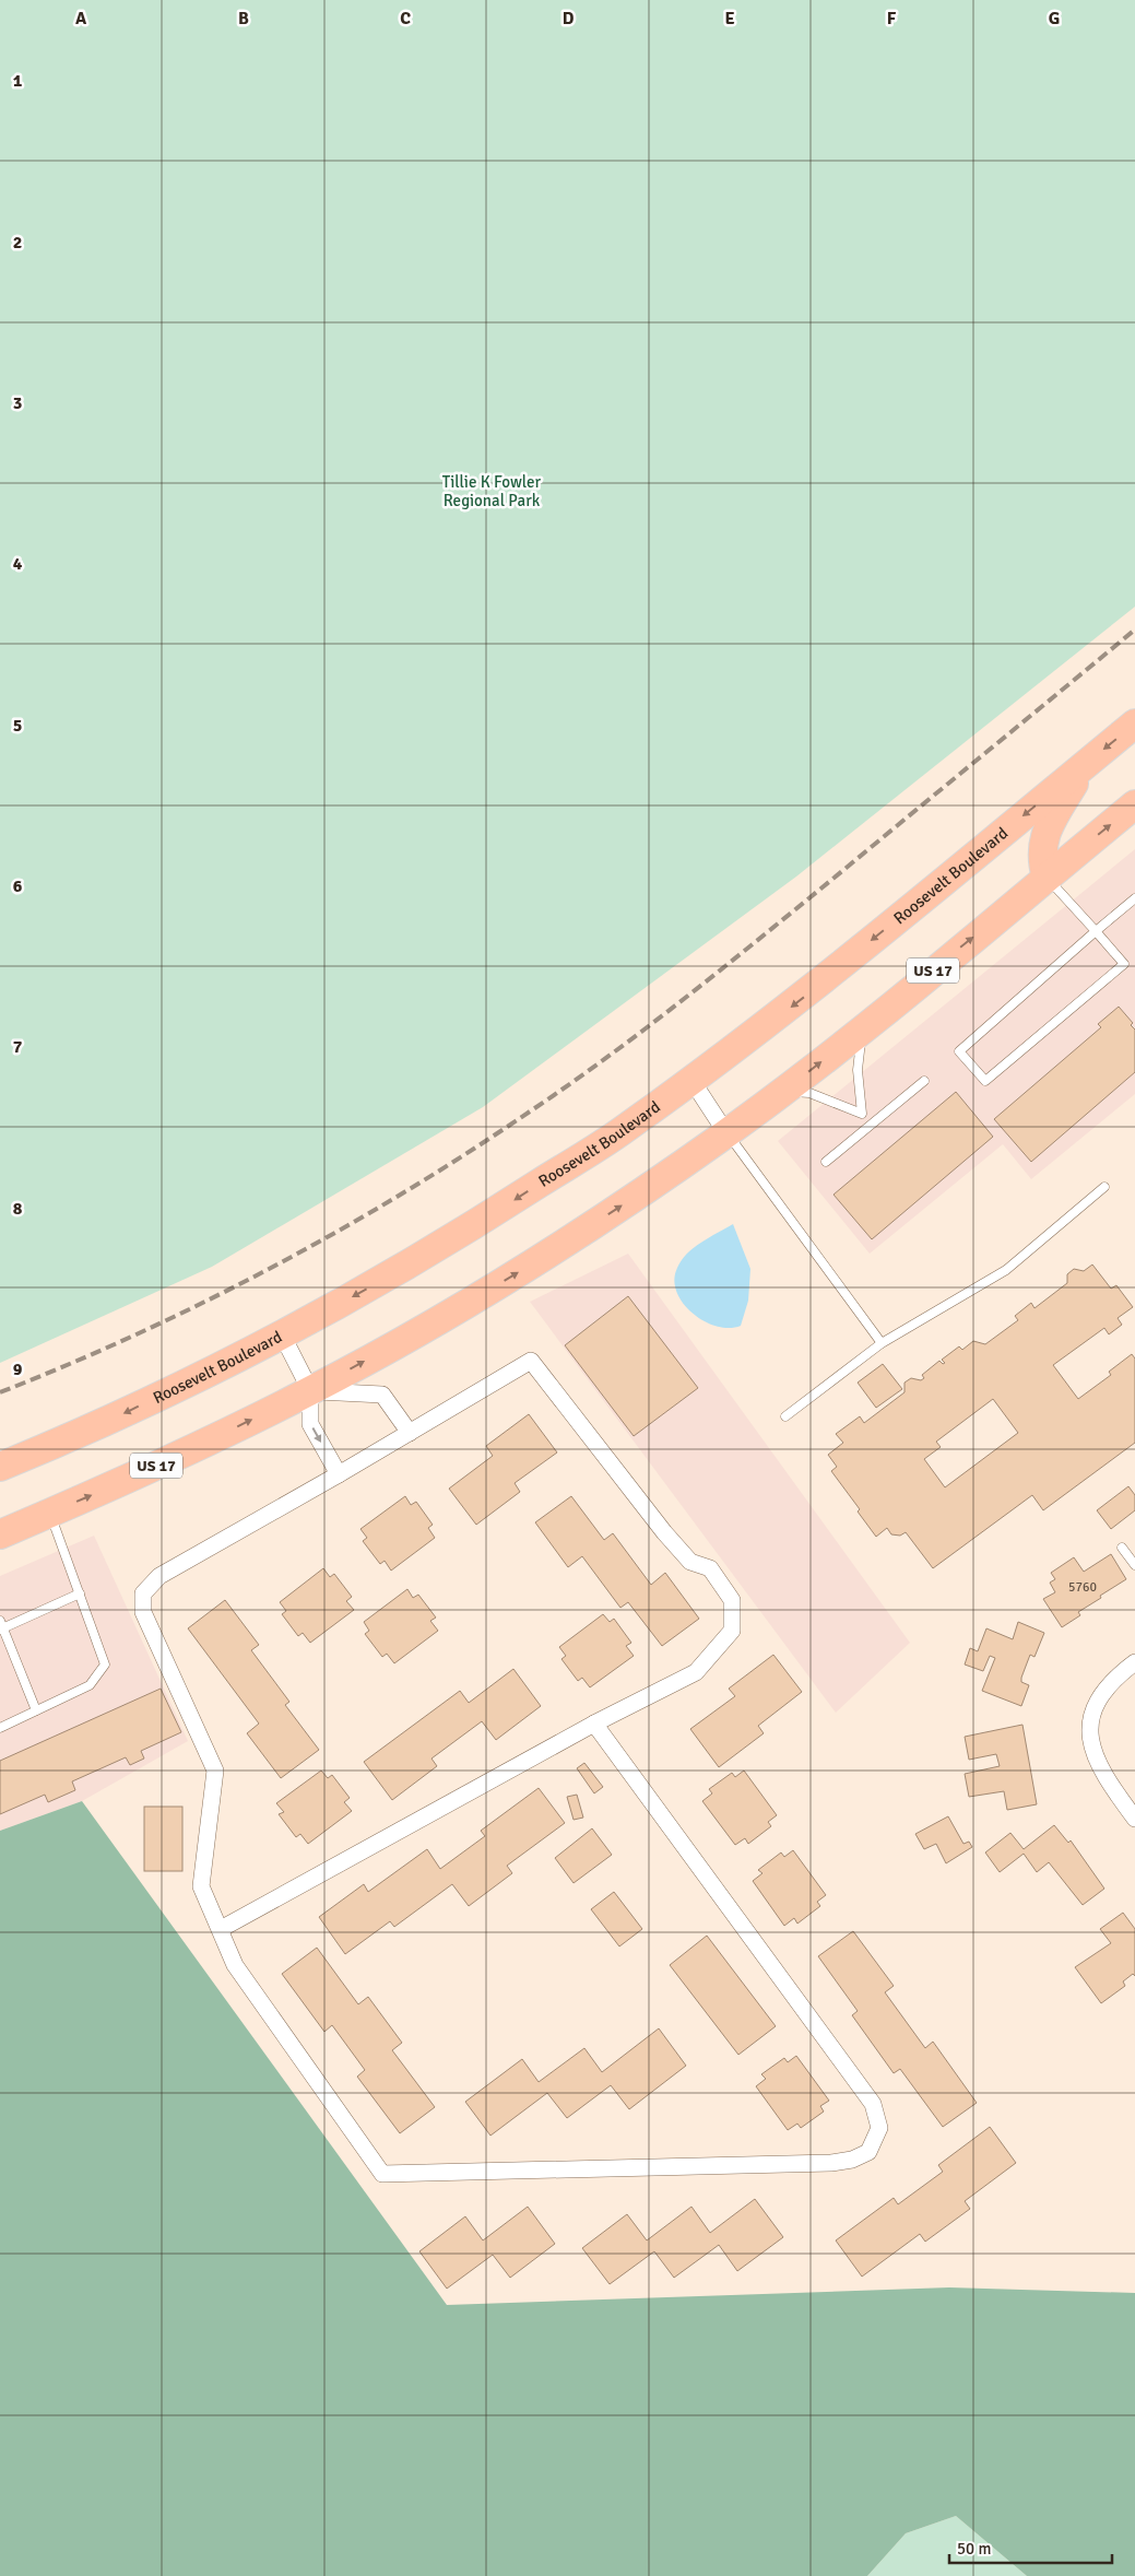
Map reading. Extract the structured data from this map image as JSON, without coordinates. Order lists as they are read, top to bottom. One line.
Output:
{"streets":{"highway":["Roosevelt Boulevard","US 17"]},"parks":["Tillie K Fowler Regional Park"],"house_numbers":["5760"],"scale_bar":"50 m","grid":{"columns":["A","B","C","D","E","F","G"],"rows":["1","2","3","4","5","6","7","8","9"]}}
